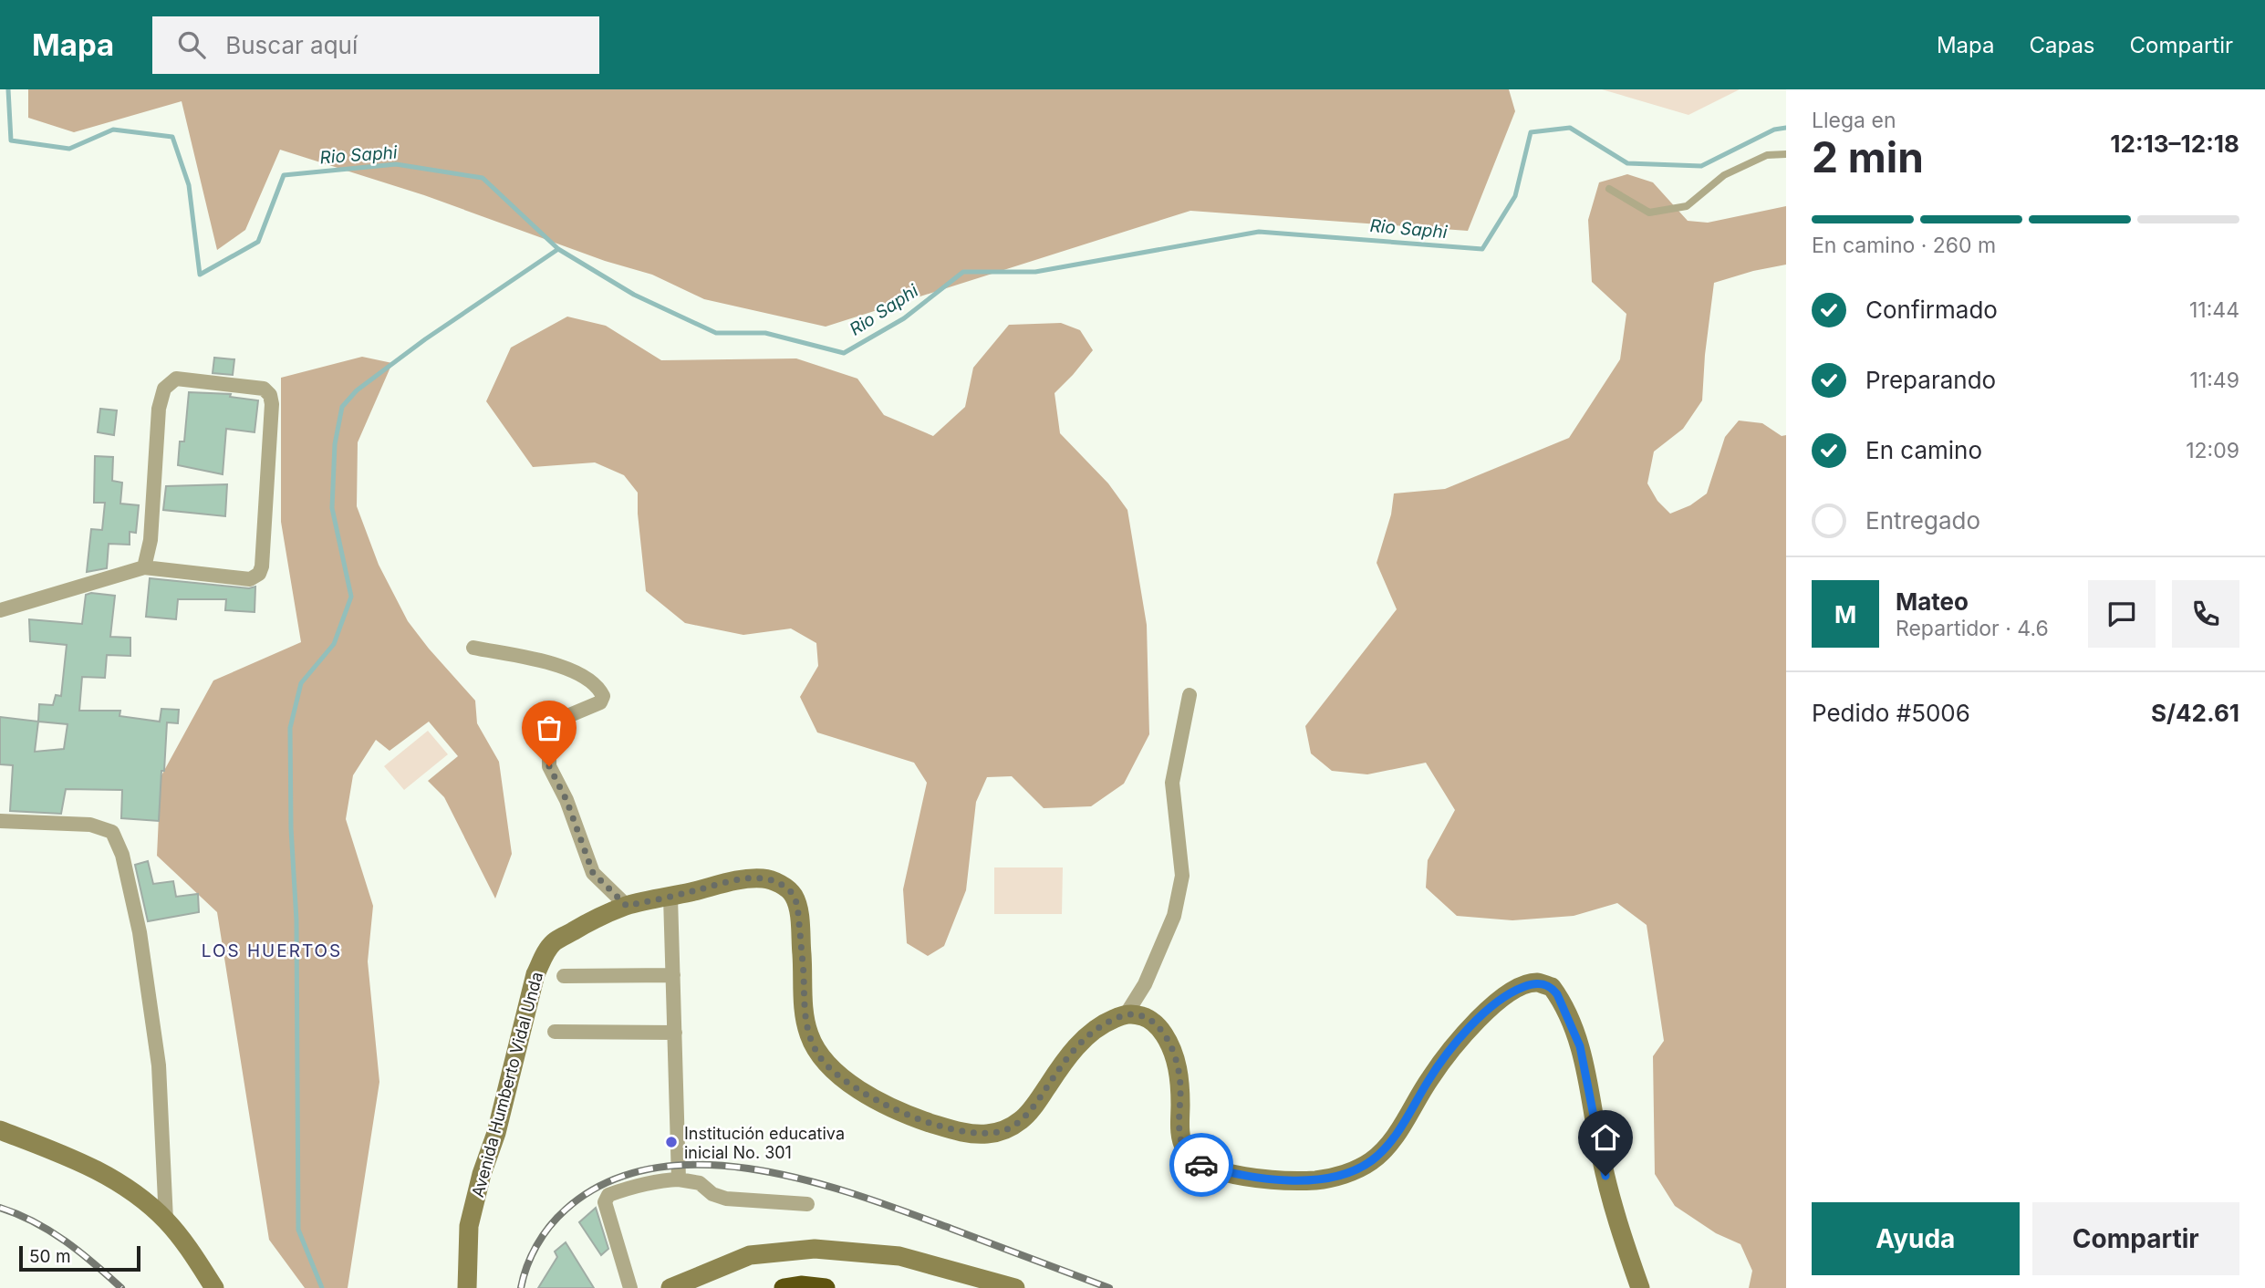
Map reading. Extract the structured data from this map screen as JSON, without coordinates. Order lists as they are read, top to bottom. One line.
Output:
{"streets":{"main road":["Avenida Humberto Vidal Unda"]},"districts":["LOS HUERTOS"],"water":["Rio Saphi"],"places":["Institución educativa inicial No. 301"],"scale_bar":"50 m","page":{"header":"Mapa","search":"Buscar aquí","nav":["Mapa","Capas","Compartir"],"heading":["2 min","Llega en","12:13–12:18"],"panel":["Mateo","Repartidor · 4.6","Pedido #5006","S/42.61"],"bar":"En camino · 260 m","list":[["Confirmado","11:44"],["Preparando","11:49"],["En camino","12:09"],"Entregado"],"round":"M","buttons":["Ayuda","Compartir"],"scale":"50 m"}}
